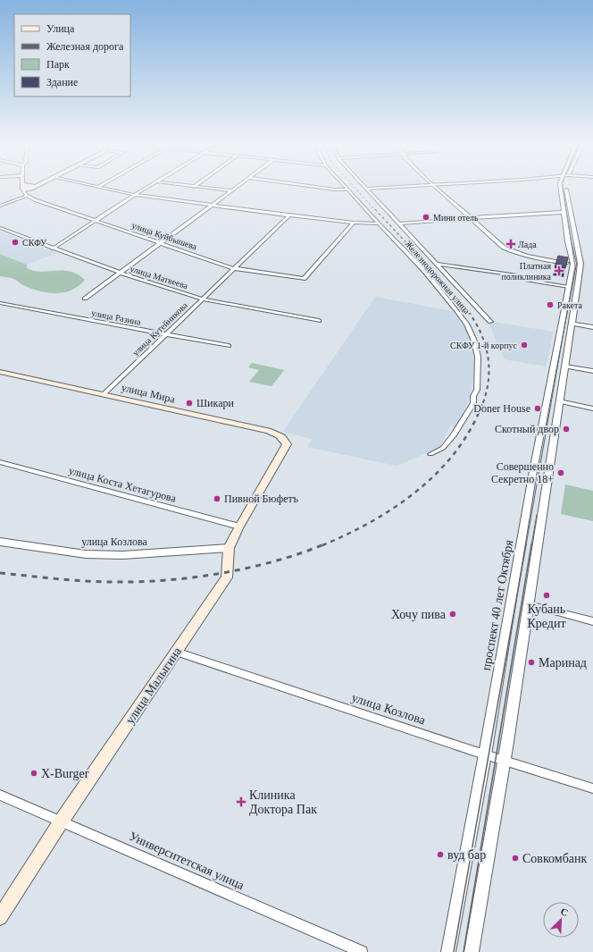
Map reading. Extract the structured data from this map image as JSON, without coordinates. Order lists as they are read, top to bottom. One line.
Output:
{"streets":{"main road":["улица Мира","улица Малыгина"],"street":["улица Куйбышева","улица Матвеева","Железнодорожная улица","улица Разина","улица Кутейникова","улица Коста Хетагурова","улица Козлова","проспект 40 лет Октября","Университетская улица"]},"crossings":[["улица Куйбышева","улица Кутейникова"],["улица Матвеева","улица Кутейникова"],["улица Разина","улица Кутейникова"],["улица Кутейникова","улица Мира"],["улица Мира","улица Малыгина"],["улица Коста Хетагурова","улица Малыгина"],["улица Козлова","проспект 40 лет Октября"],["улица Козлова","улица Малыгина"],["улица Малыгина","Университетская улица"]],"places":{"other":["Мини отель","СКФУ","Ракета","СКФУ 1-й корпус","Шикари","Doner House","Скотный двор","Совершенно Секретно 18+","Пивной Бюфетъ","Кубань Кредит","Хочу пива","Маринад","X-Burger","вуд бар","Совкомбанк"],"health":["Лада","Платная поликлиника","Клиника Доктора Пак"]},"legend":["Улица","Железная дорога","Парк","Здание"],"north":"top right"}
